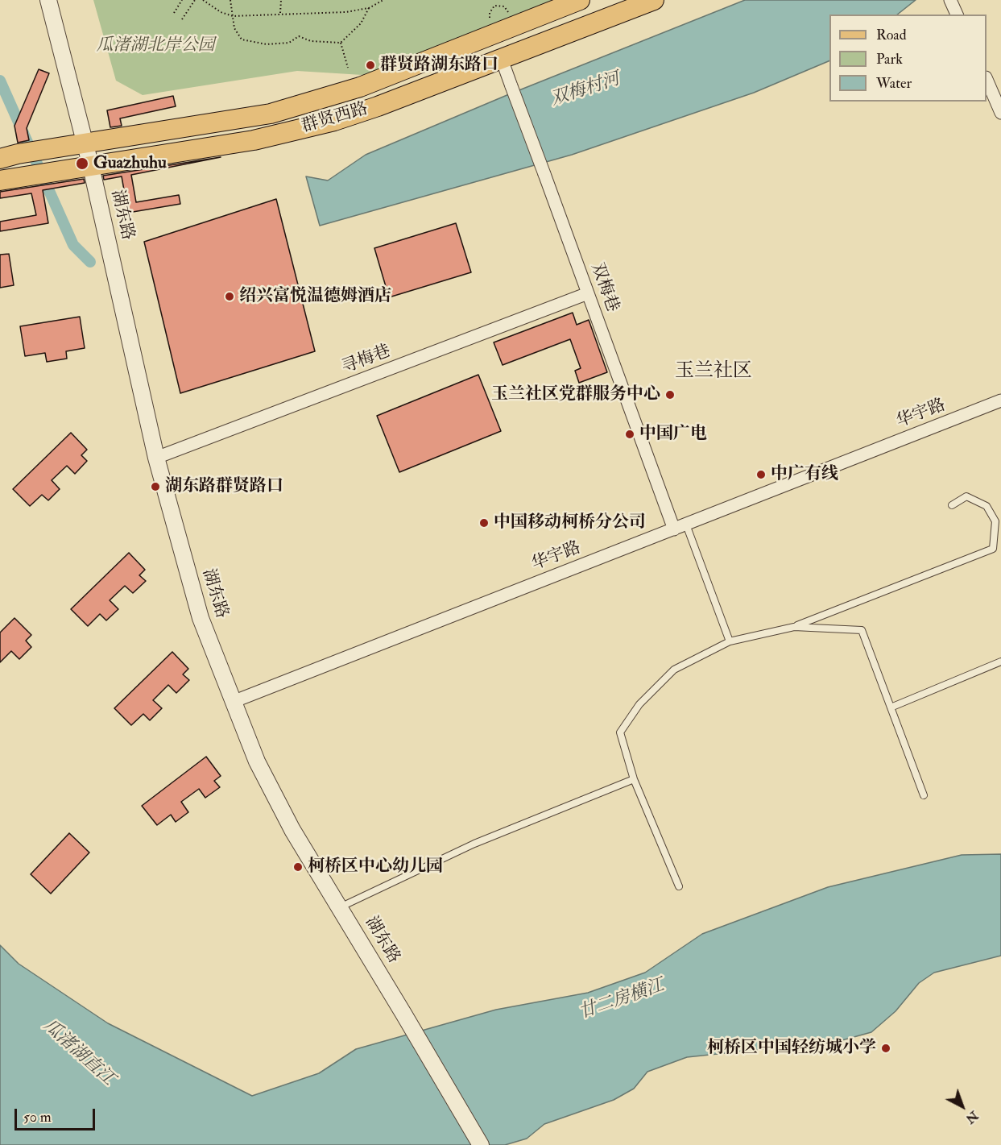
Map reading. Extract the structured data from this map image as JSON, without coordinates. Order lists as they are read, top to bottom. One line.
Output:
{"streets":{"main road":["群贤西路"],"street":["湖东路","双梅巷","寻梅巷","华宇路"]},"crossings":[["群贤西路","湖东路"],["群贤西路","双梅巷"],["湖东路","寻梅巷"],["湖东路","华宇路"],["双梅巷","寻梅巷"],["双梅巷","华宇路"]],"districts":["玉兰社区"],"water":["双梅村河","廿二房横江","瓜渚湖直江"],"parks":["瓜渚湖北岸公园"],"places":["群贤路湖东路口","Guazhuhu","绍兴富悦温德姆酒店","玉兰社区党群服务中心","中国广电","中广有线","湖东路群贤路口","中国移动柯桥分公司","柯桥区中心幼儿园","柯桥区中国轻纺城小学"],"legend":["Road","Park","Water"],"scale_bar":"50 m","north":"bottom right"}
